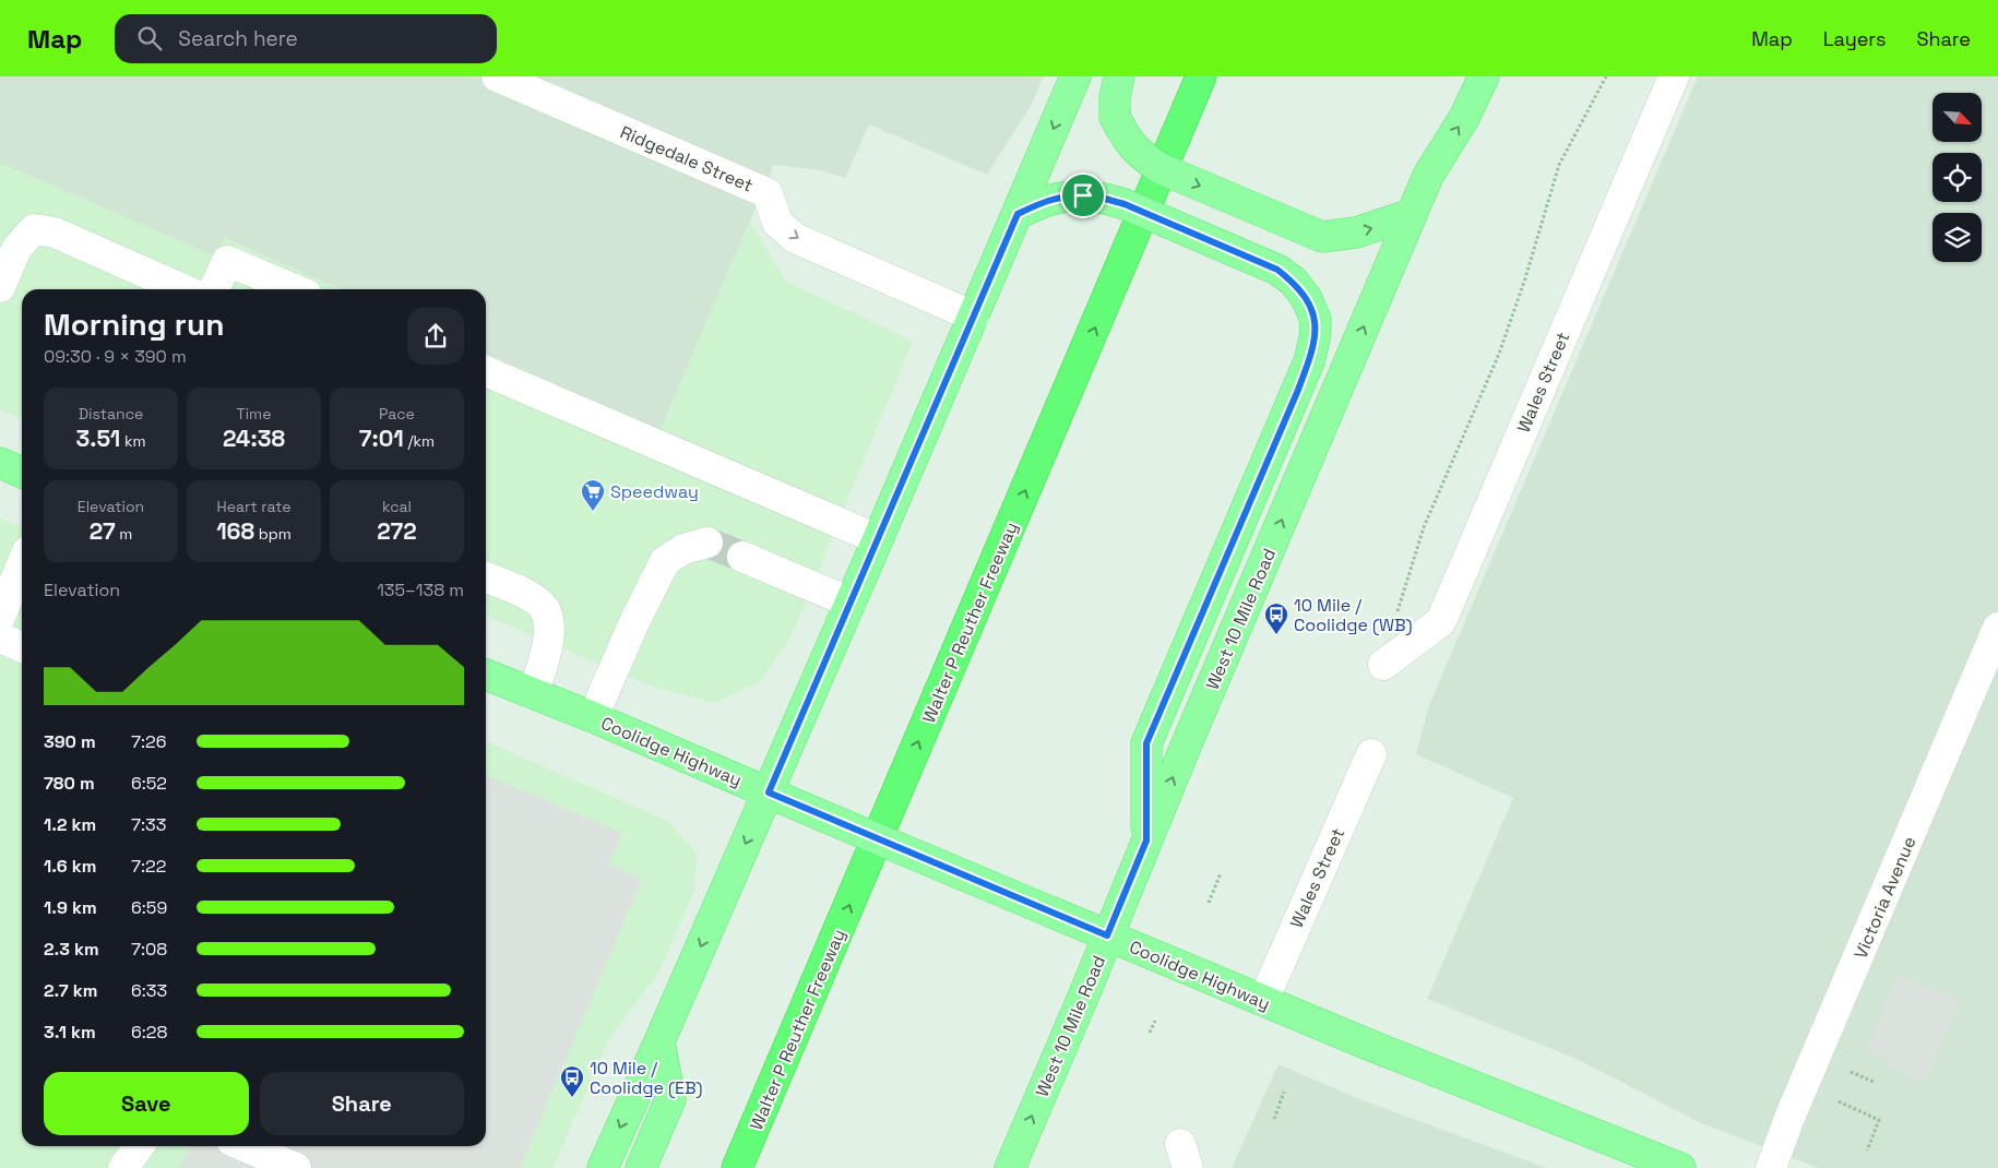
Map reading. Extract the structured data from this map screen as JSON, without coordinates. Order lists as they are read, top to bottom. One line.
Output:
{"streets":{"highway":["Walter P Reuther Freeway"],"main road":["West 10 Mile Road","Coolidge Highway"],"street":["Ridgedale Street","Wales Street","Victoria Avenue"]},"crossings":[["Wales Street","Coolidge Highway"],["West 10 Mile Road","Coolidge Highway"]],"one_way":["West 10 Mile Road","Walter P Reuther Freeway"],"places":{"supermarket":["Speedway"],"bus stop":["10 Mile / Coolidge (WB)","10 Mile / Coolidge (EB)"]},"north":"bottom right","page":{"header":"Map","search":"Search here","nav":["Map","Layers","Share"],"heading":["Morning run","09:30 · 9 × 390 m"],"stats":[["Distance","3.51 km"],["Time","24:38"],["Pace","7:01 /km"],["Elevation","27 m"],["Heart rate","168 bpm"],["kcal","272"]],"chart":["Elevation","135–138 m"],"list":[{"name":"390 m","note":"7:26"},{"name":"780 m","note":"6:52"},{"name":"1.2 km","note":"7:33"},{"name":"1.6 km","note":"7:22"},{"name":"1.9 km","note":"6:59"},{"name":"2.3 km","note":"7:08"},{"name":"2.7 km","note":"6:33"},{"name":"3.1 km","note":"6:28"}],"buttons":["Save","Share"]}}
